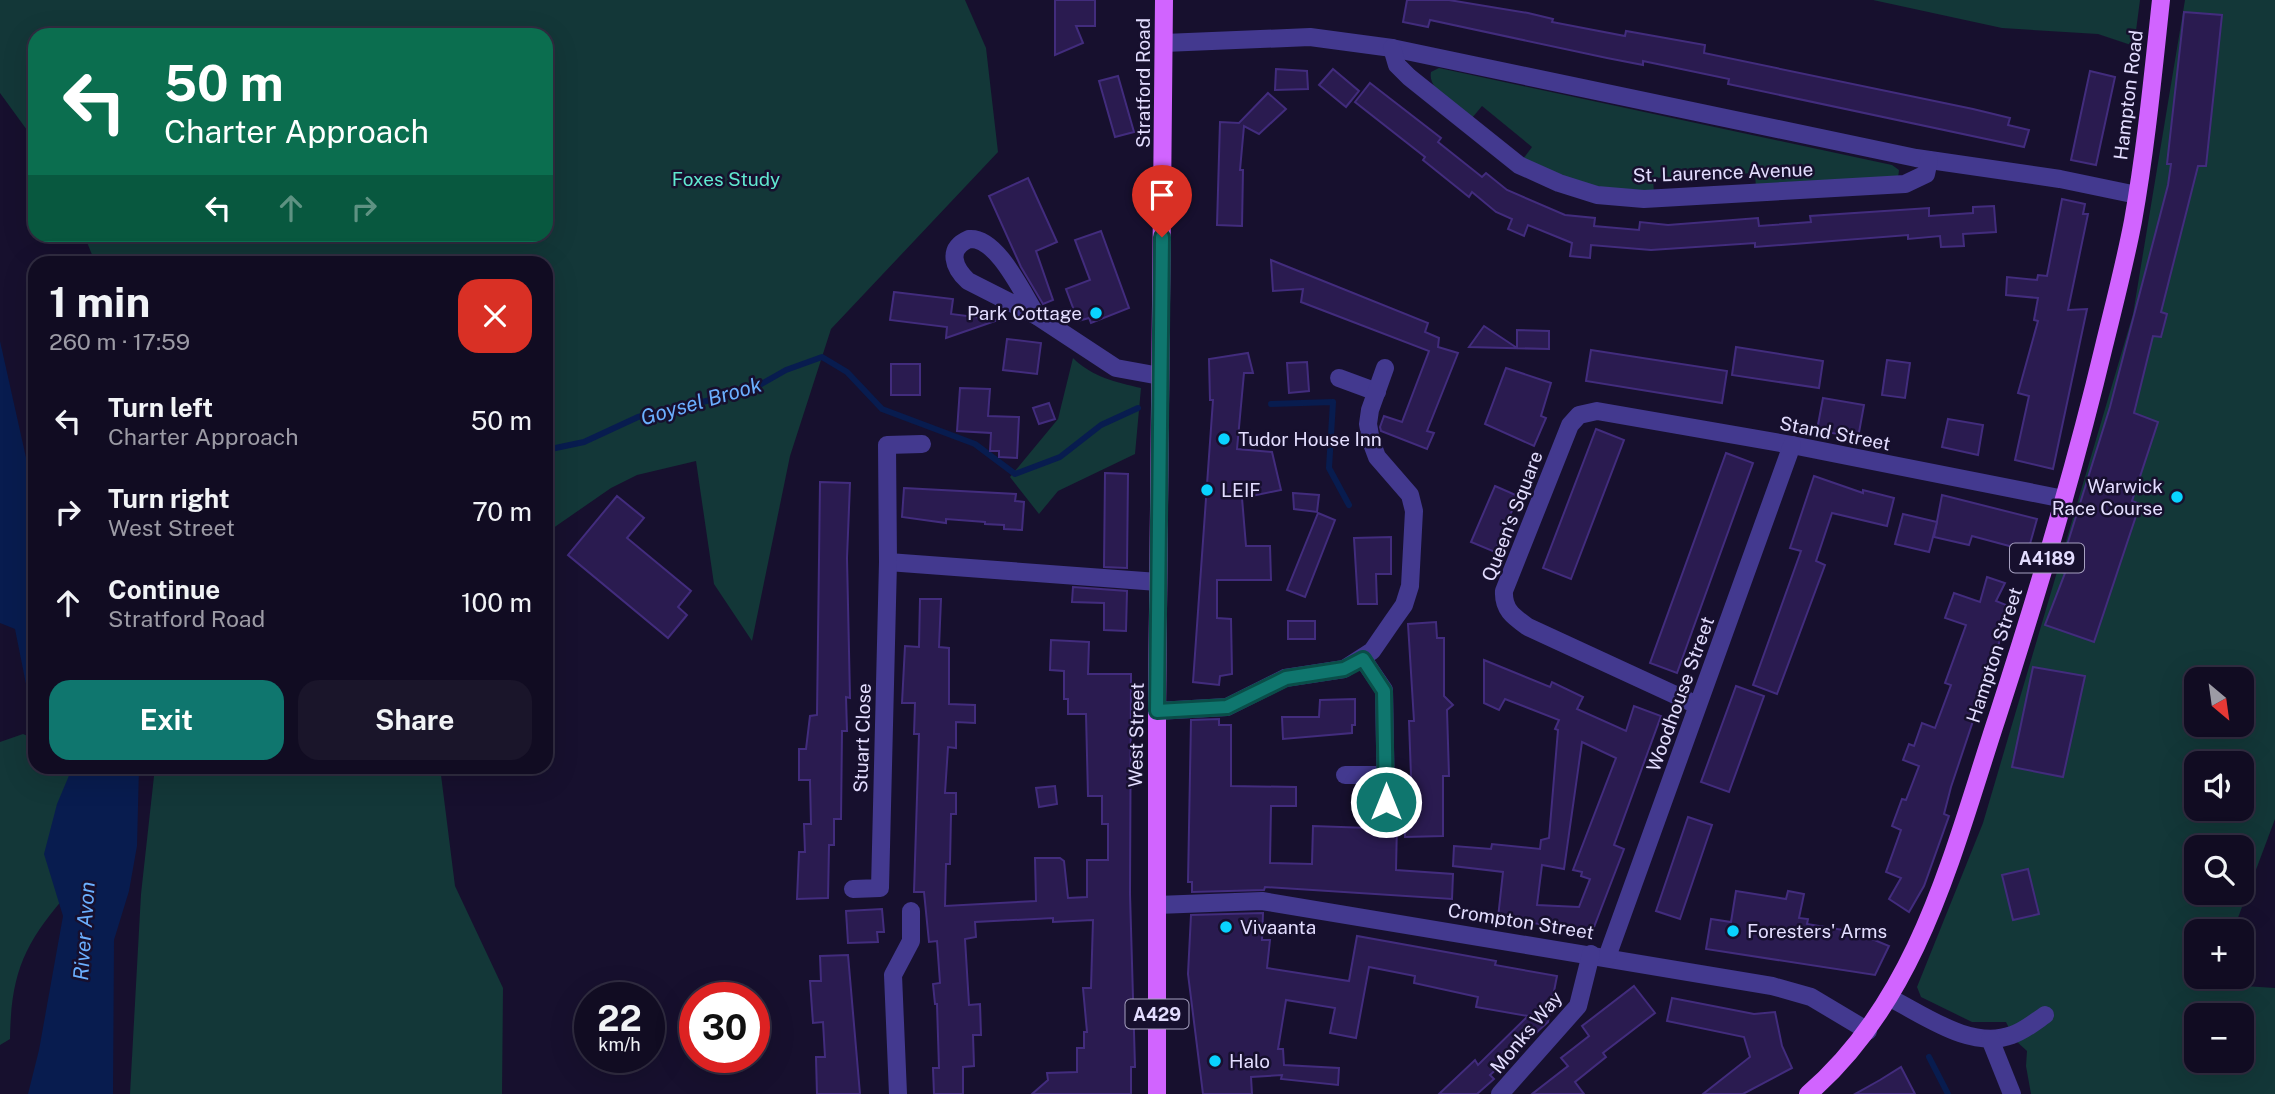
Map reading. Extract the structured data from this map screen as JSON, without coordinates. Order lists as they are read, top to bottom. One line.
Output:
{"streets":{"main road":["Stratford Road","Hampton Road","A4189","Hampton Street","West Street","A429"],"street":["St. Laurence Avenue","Stand Street","Queen's Square","Woodhouse Street","Stuart Close","Crompton Street","Monks Way"]},"crossings":[["Stratford Road","St. Laurence Avenue"],["Stratford Road","West Street"],["Hampton Road","St. Laurence Avenue"],["Hampton Road","Hampton Street"],["St. Laurence Avenue","Hampton Street"],["Stand Street","Queen's Square"],["Stand Street","Hampton Street"],["Stand Street","Woodhouse Street"],["Queen's Square","Woodhouse Street"],["A4189","Hampton Street"],["A4189","Crompton Street"],["Hampton Street","Crompton Street"],["Woodhouse Street","Crompton Street"],["Woodhouse Street","Monks Way"],["West Street","Crompton Street"],["Crompton Street","Monks Way"]],"water":["Goysel Brook","River Avon"],"parks":["Foxes Study"],"places":["Park Cottage","Tudor House Inn","LEIF","Warwick Race Course","Vivaanta","Foresters' Arms","Halo"],"north":"bottom right","page":{"turn":["50 m","Charter Approach"],"heading":["1 min","260 m · 17:59"],"list":[{"name":"Turn left","note":"Charter Approach","value":"50 m"},{"name":"Turn right","note":"West Street","value":"70 m"},{"name":"Continue","note":"Stratford Road","value":"100 m"}],"buttons":["Exit","Share"],"map_buttons":["+","−"],"speed":"22 km/h","limit":"30"}}
